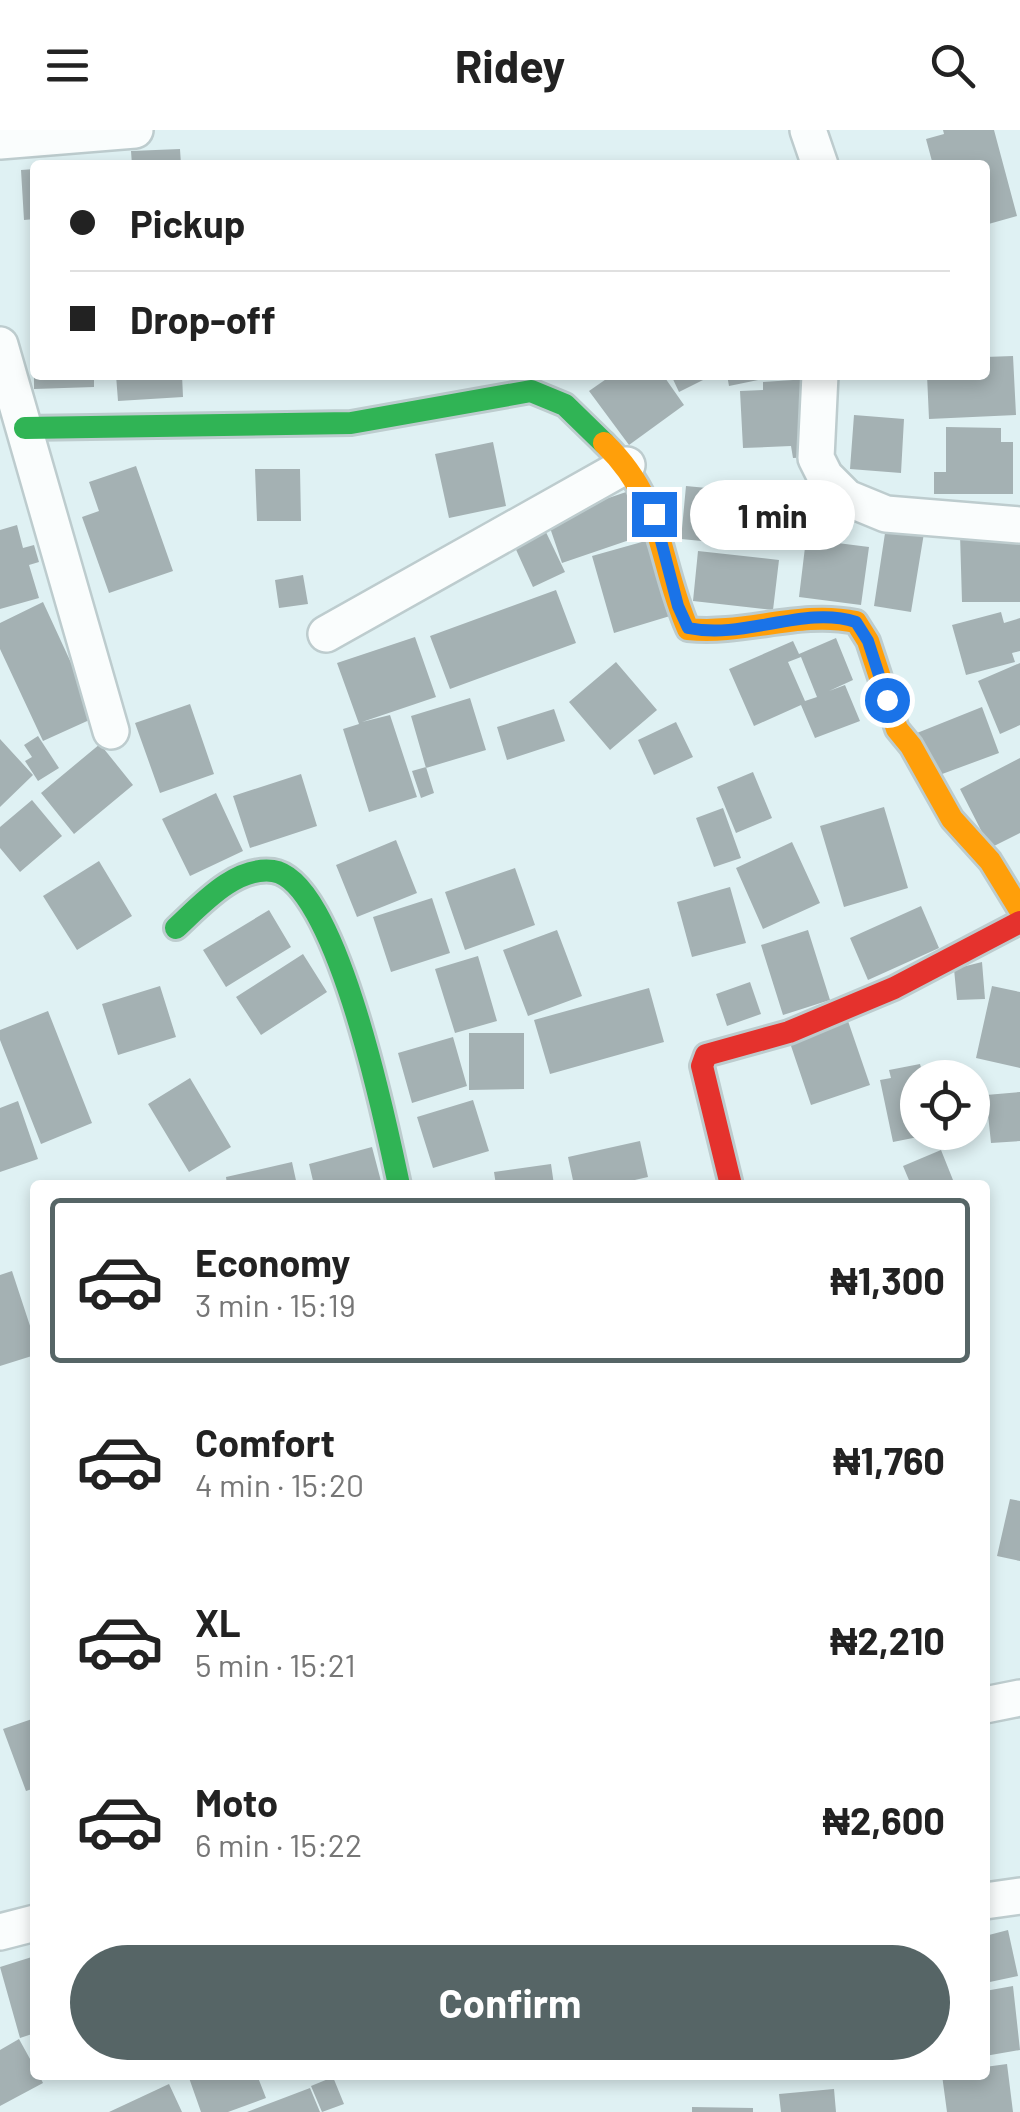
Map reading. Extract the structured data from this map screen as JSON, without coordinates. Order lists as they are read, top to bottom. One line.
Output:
{"page":{"header":"Ridey","banner":["Pickup","Drop-off"],"bubble":"1 min","list":[{"name":"Economy","note":"3 min · 15:19","value":"₦1,300"},{"name":"Comfort","note":"4 min · 15:20","value":"₦1,760"},{"name":"XL","note":"5 min · 15:21","value":"₦2,210"},{"name":"Moto","note":"6 min · 15:22","value":"₦2,600"}],"buttons":"Confirm"}}
